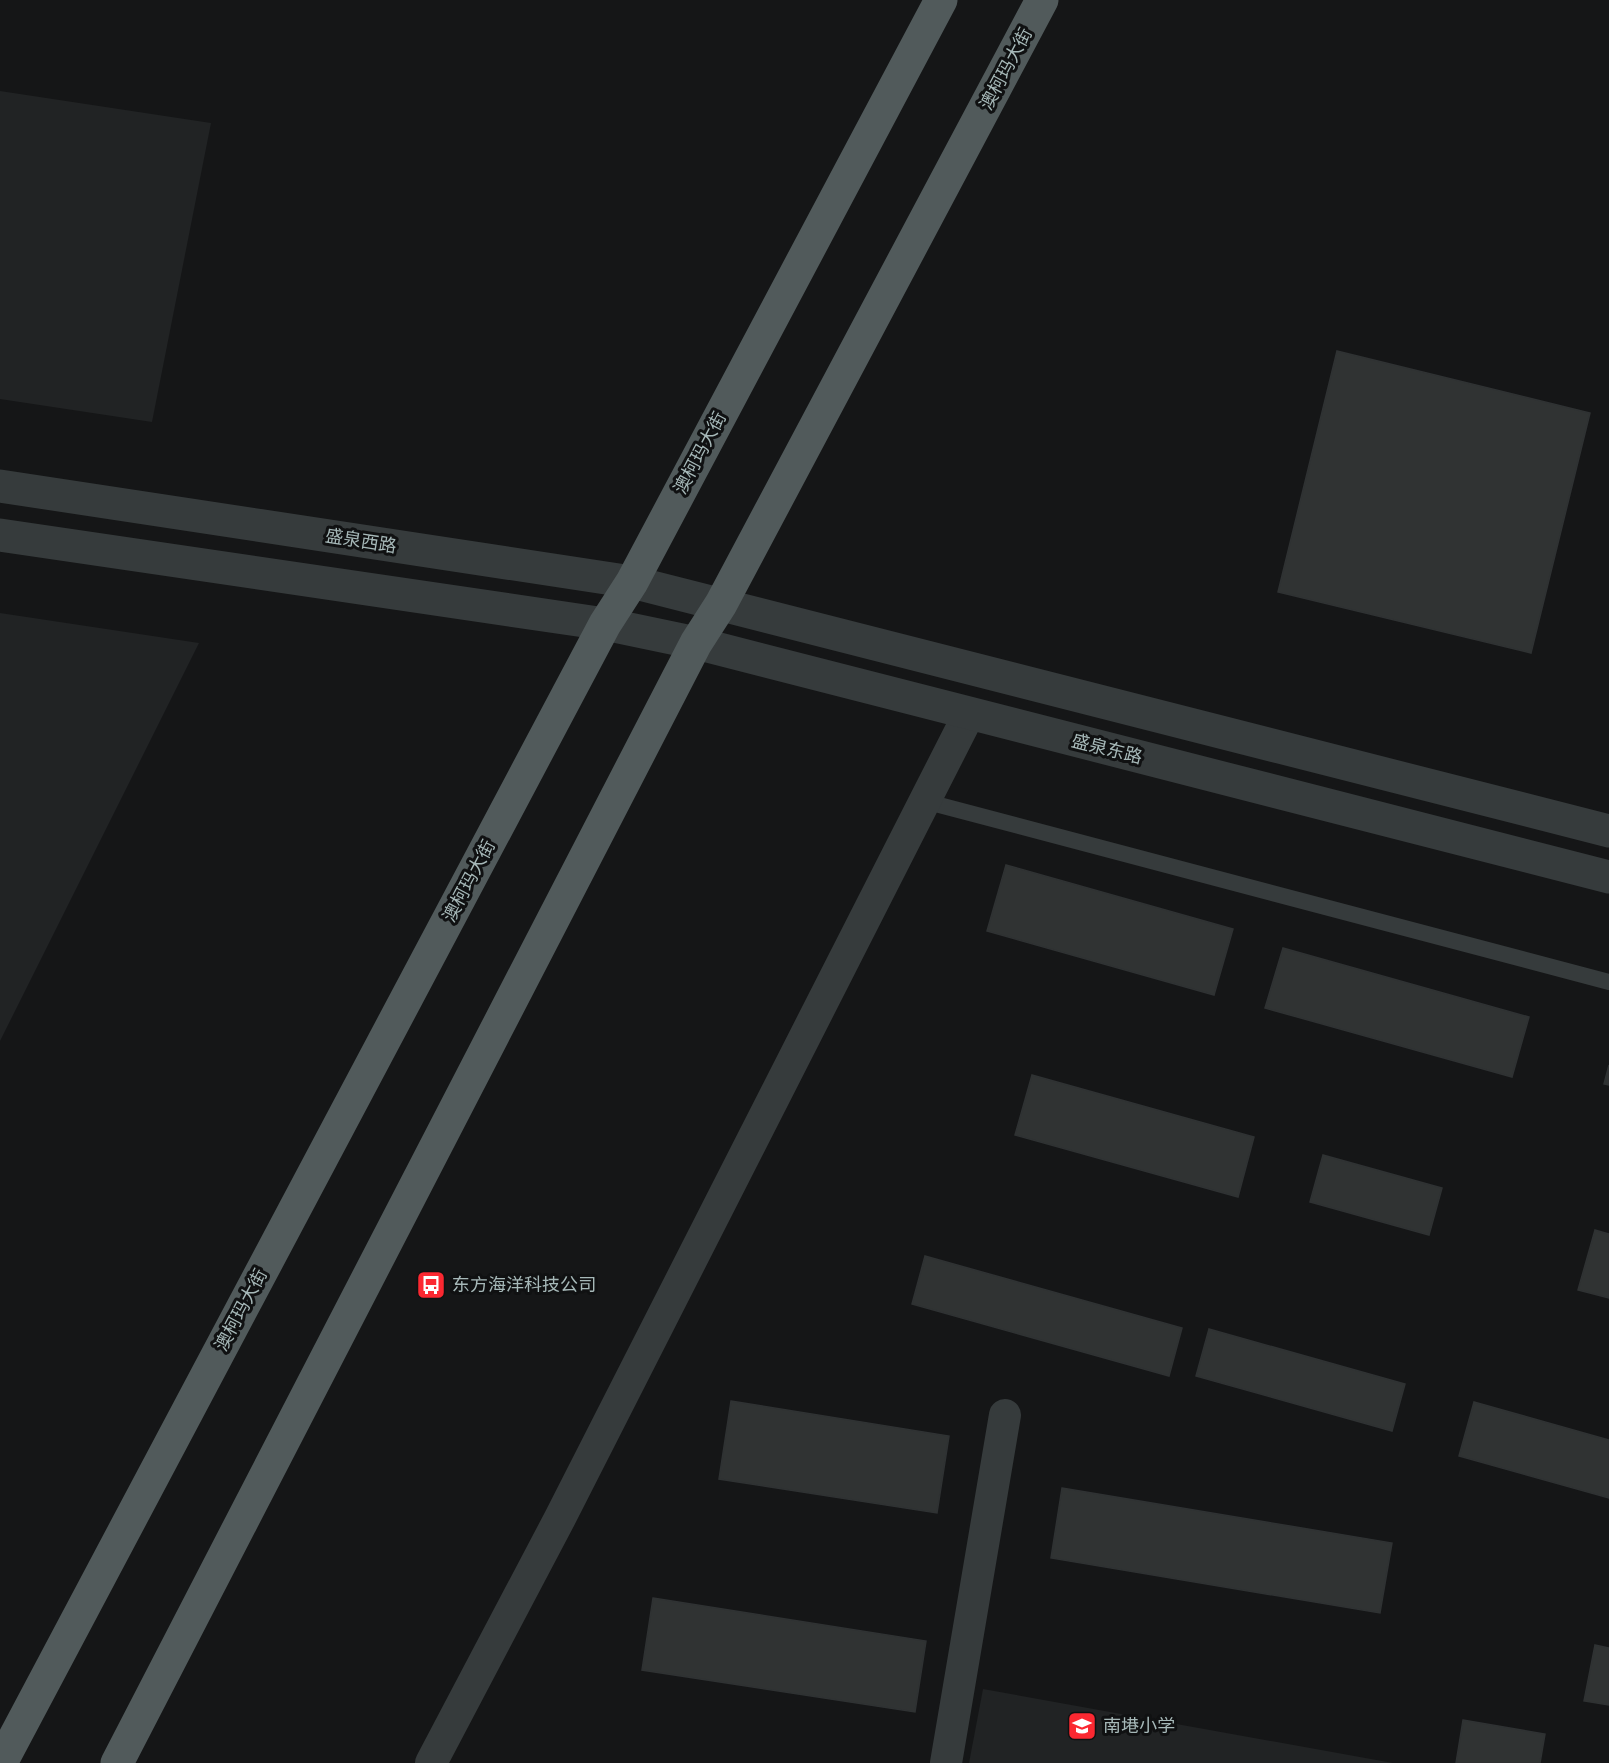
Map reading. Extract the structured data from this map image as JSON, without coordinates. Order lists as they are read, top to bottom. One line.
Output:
{"streets":{"main road":["澳柯玛大街"],"street":["盛泉西路","盛泉东路"]},"crossings":[["澳柯玛大街","盛泉西路"],["澳柯玛大街","盛泉东路"]],"places":{"bus stop":["东方海洋科技公司"],"school or university":["南塂小学"]}}
